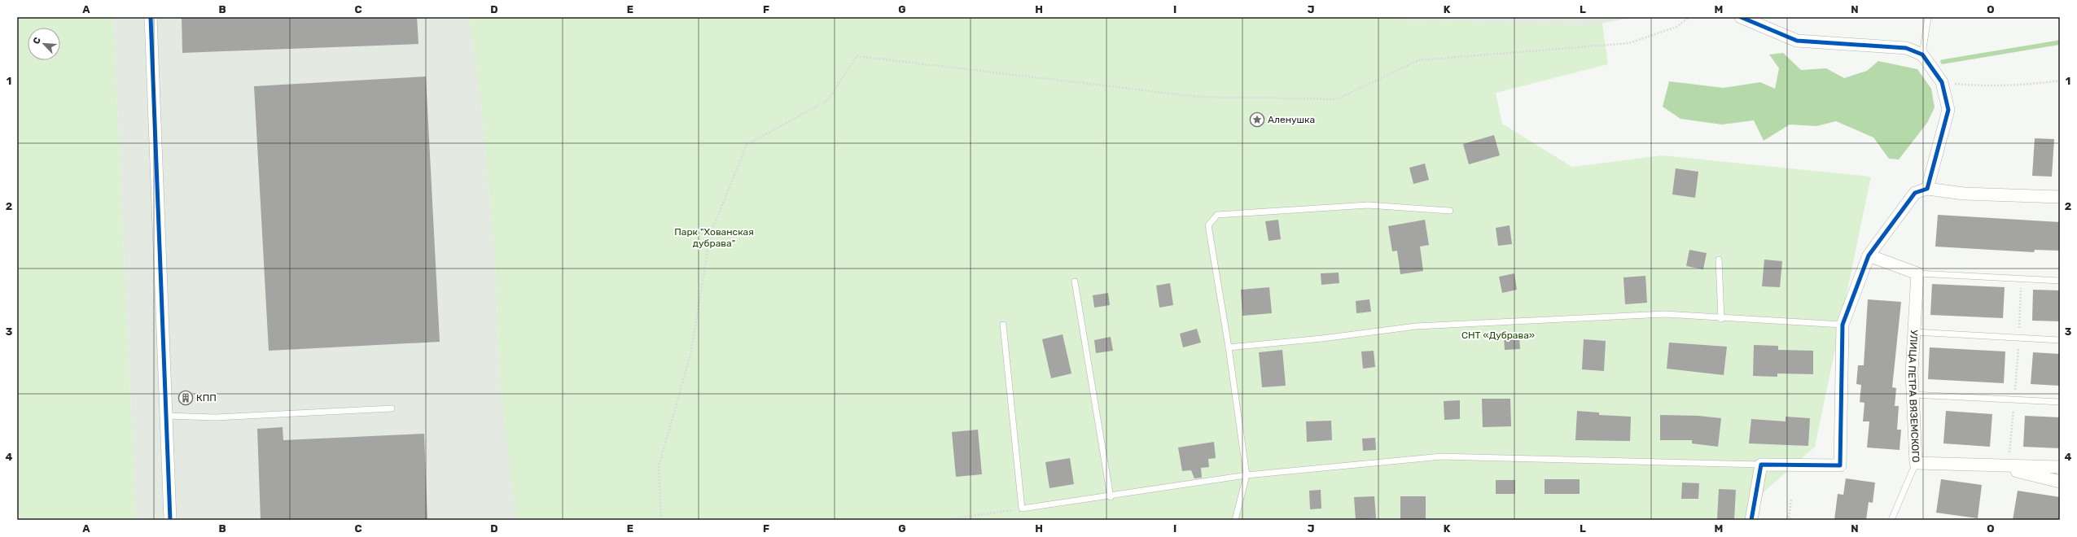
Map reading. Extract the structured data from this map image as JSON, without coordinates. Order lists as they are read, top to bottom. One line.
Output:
{"streets":{"street":["УЛИЦА ПЕТРА ВЯЗЕМСКОГО"]},"parks":["Парк \"Хованская дубрава\"","СНТ «Дубрава»"],"places":{"place":["Аленушка"],"building":["КПП"]},"north":"top left","grid":{"columns":["A","B","C","D","E","F","G","H","I","J","K","L","M","N","O"],"rows":["1","2","3","4"]}}
